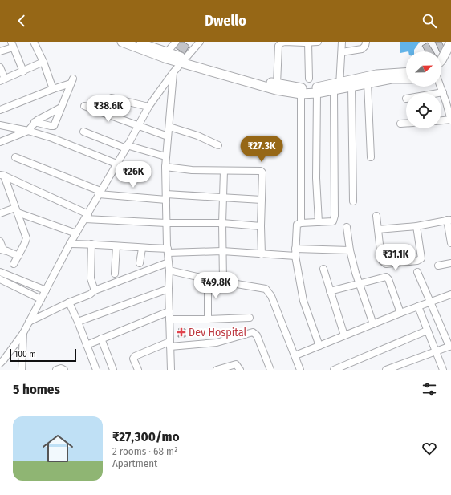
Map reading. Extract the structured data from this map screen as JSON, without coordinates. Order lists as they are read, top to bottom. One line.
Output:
{"places":{"health":["Dev Hospital"]},"scale_bar":"100 m","north":"right","page":{"header":"Dwello","price":["₹38.6K","₹27.3K","₹26K","₹31.1K","₹49.8K"],"scale":"100 m","heading":"5 homes","list":[{"name":"₹27,300/mo","note":"2 rooms · 68 m² · Apartment"}]}}
